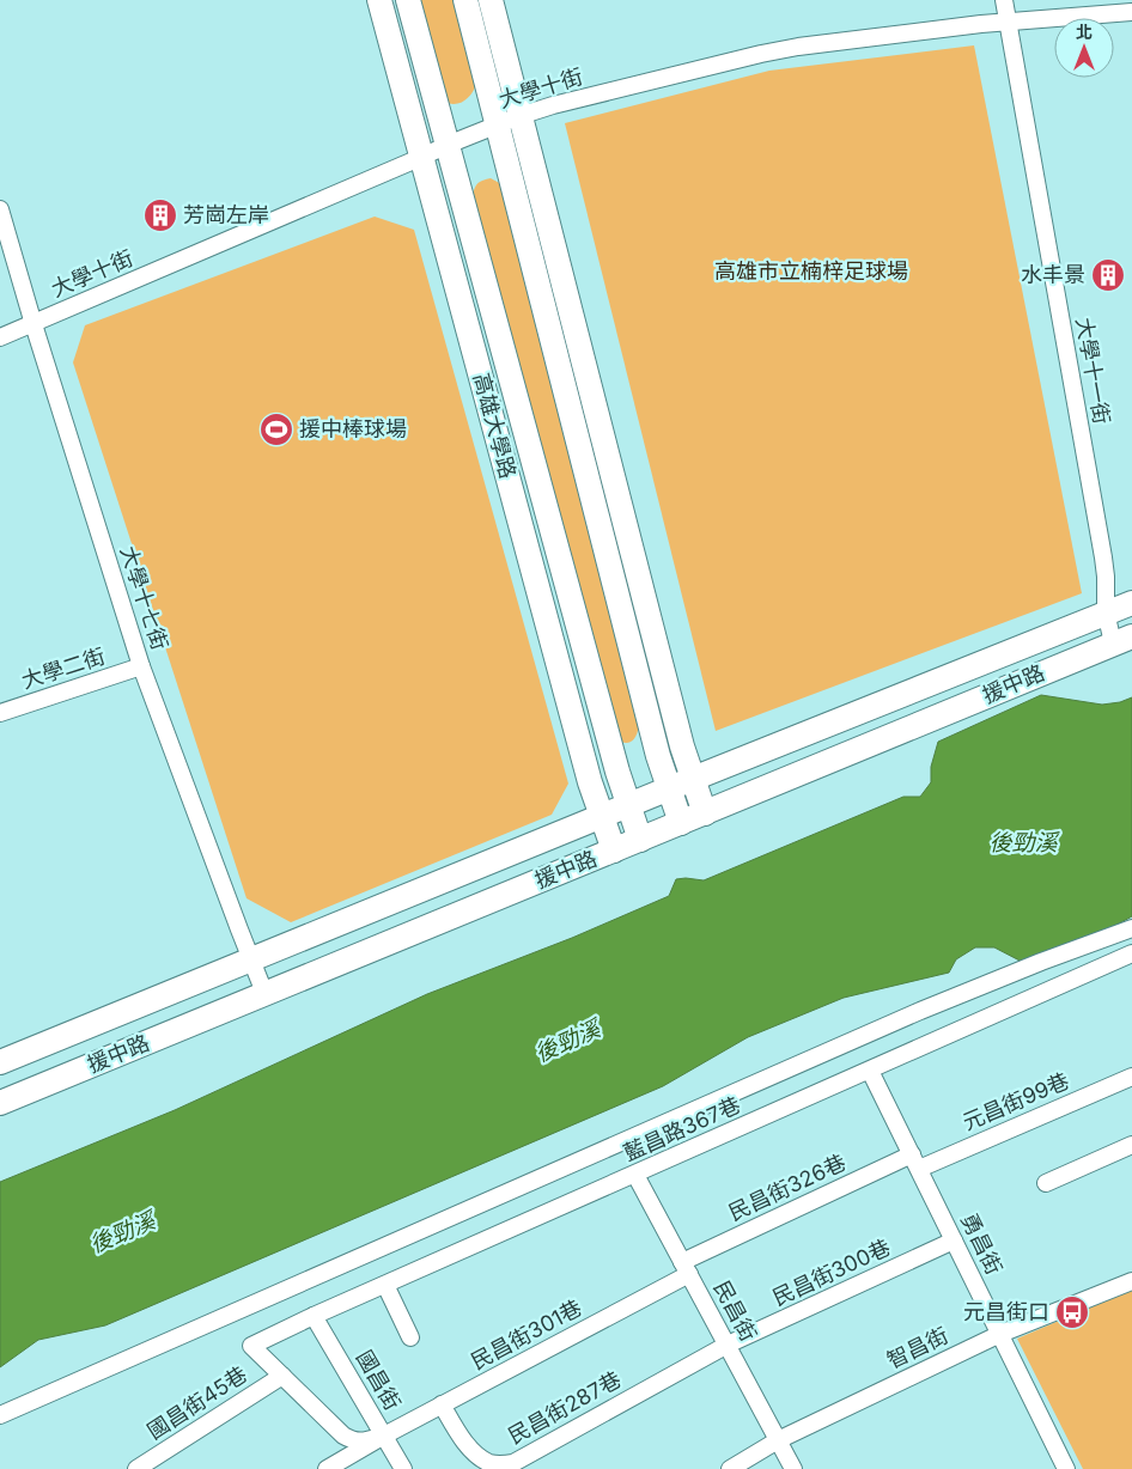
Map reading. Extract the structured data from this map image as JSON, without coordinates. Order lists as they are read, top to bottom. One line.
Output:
{"streets":{"street":["大學十街","大學十一街","高雄大學路","大學十七街","大學二街","援中路","元昌街99巷","藍昌路367巷","民昌街326巷","勇昌街","民昌街300巷","民昌街","民昌街301巷","智昌街","國昌街","國昌街45巷","民昌街287巷"]},"crossings":[["大學十街","大學十一街"],["大學十街","高雄大學路"],["大學十街","大學十七街"],["大學十一街","援中路"],["高雄大學路","援中路"],["大學十七街","大學二街"],["大學十七街","援中路"],["元昌街99巷","民昌街326巷"],["元昌街99巷","勇昌街"],["藍昌路367巷","勇昌街"],["藍昌路367巷","民昌街"],["藍昌路367巷","國昌街"],["藍昌路367巷","國昌街45巷"],["民昌街326巷","勇昌街"],["民昌街326巷","民昌街"],["民昌街326巷","民昌街301巷"],["勇昌街","民昌街300巷"],["勇昌街","智昌街"],["民昌街300巷","民昌街"],["民昌街300巷","民昌街287巷"],["民昌街","民昌街301巷"],["民昌街","智昌街"],["民昌街","民昌街287巷"],["民昌街301巷","國昌街"],["民昌街301巷","民昌街287巷"]],"water":["後勁溪"],"parks":["高雄市立楠梓足球場"],"places":{"building":["芳崗左岸","水丰景"],"sports":["援中棒球場"],"bus stop":["元昌街口"]},"north":"top"}
